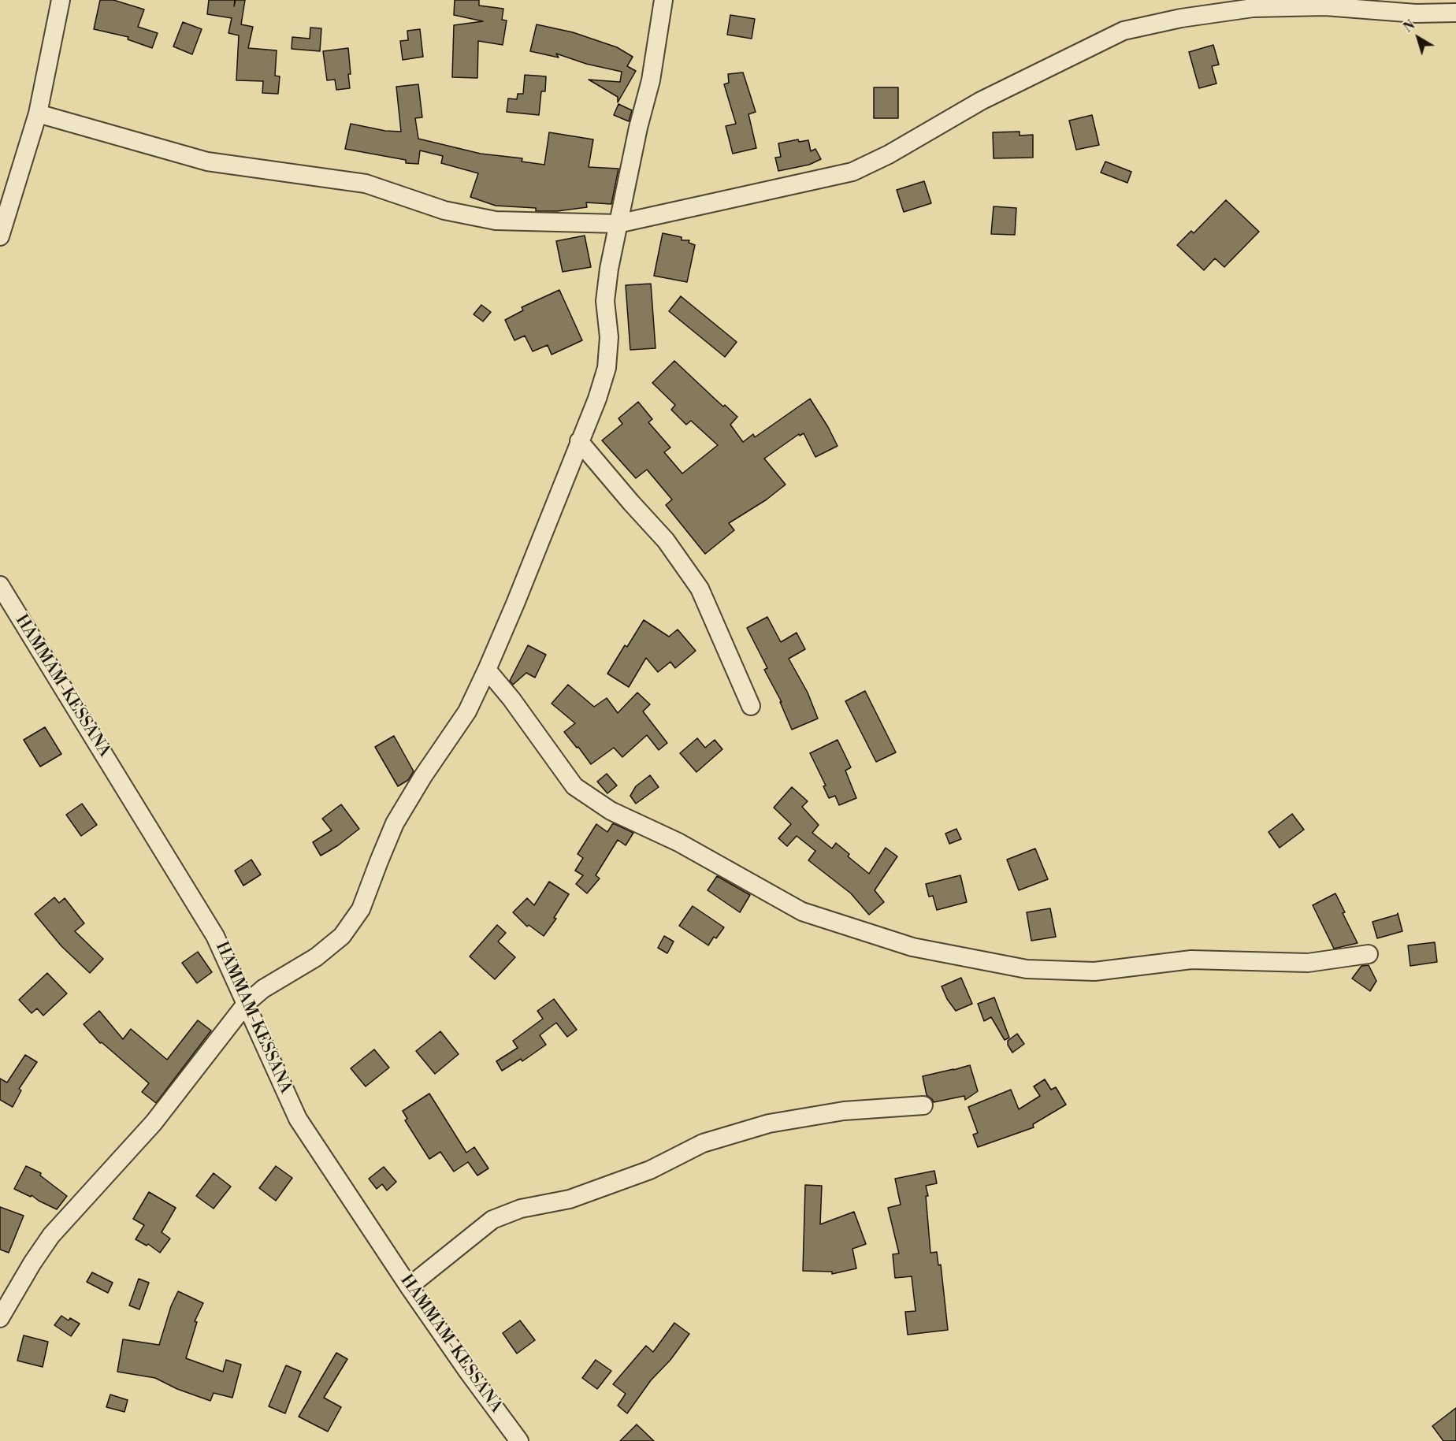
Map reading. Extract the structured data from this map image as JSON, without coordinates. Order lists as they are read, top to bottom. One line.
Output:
{"streets":{"street":["HAMMAM-KESSANA"]},"north":"top left"}
